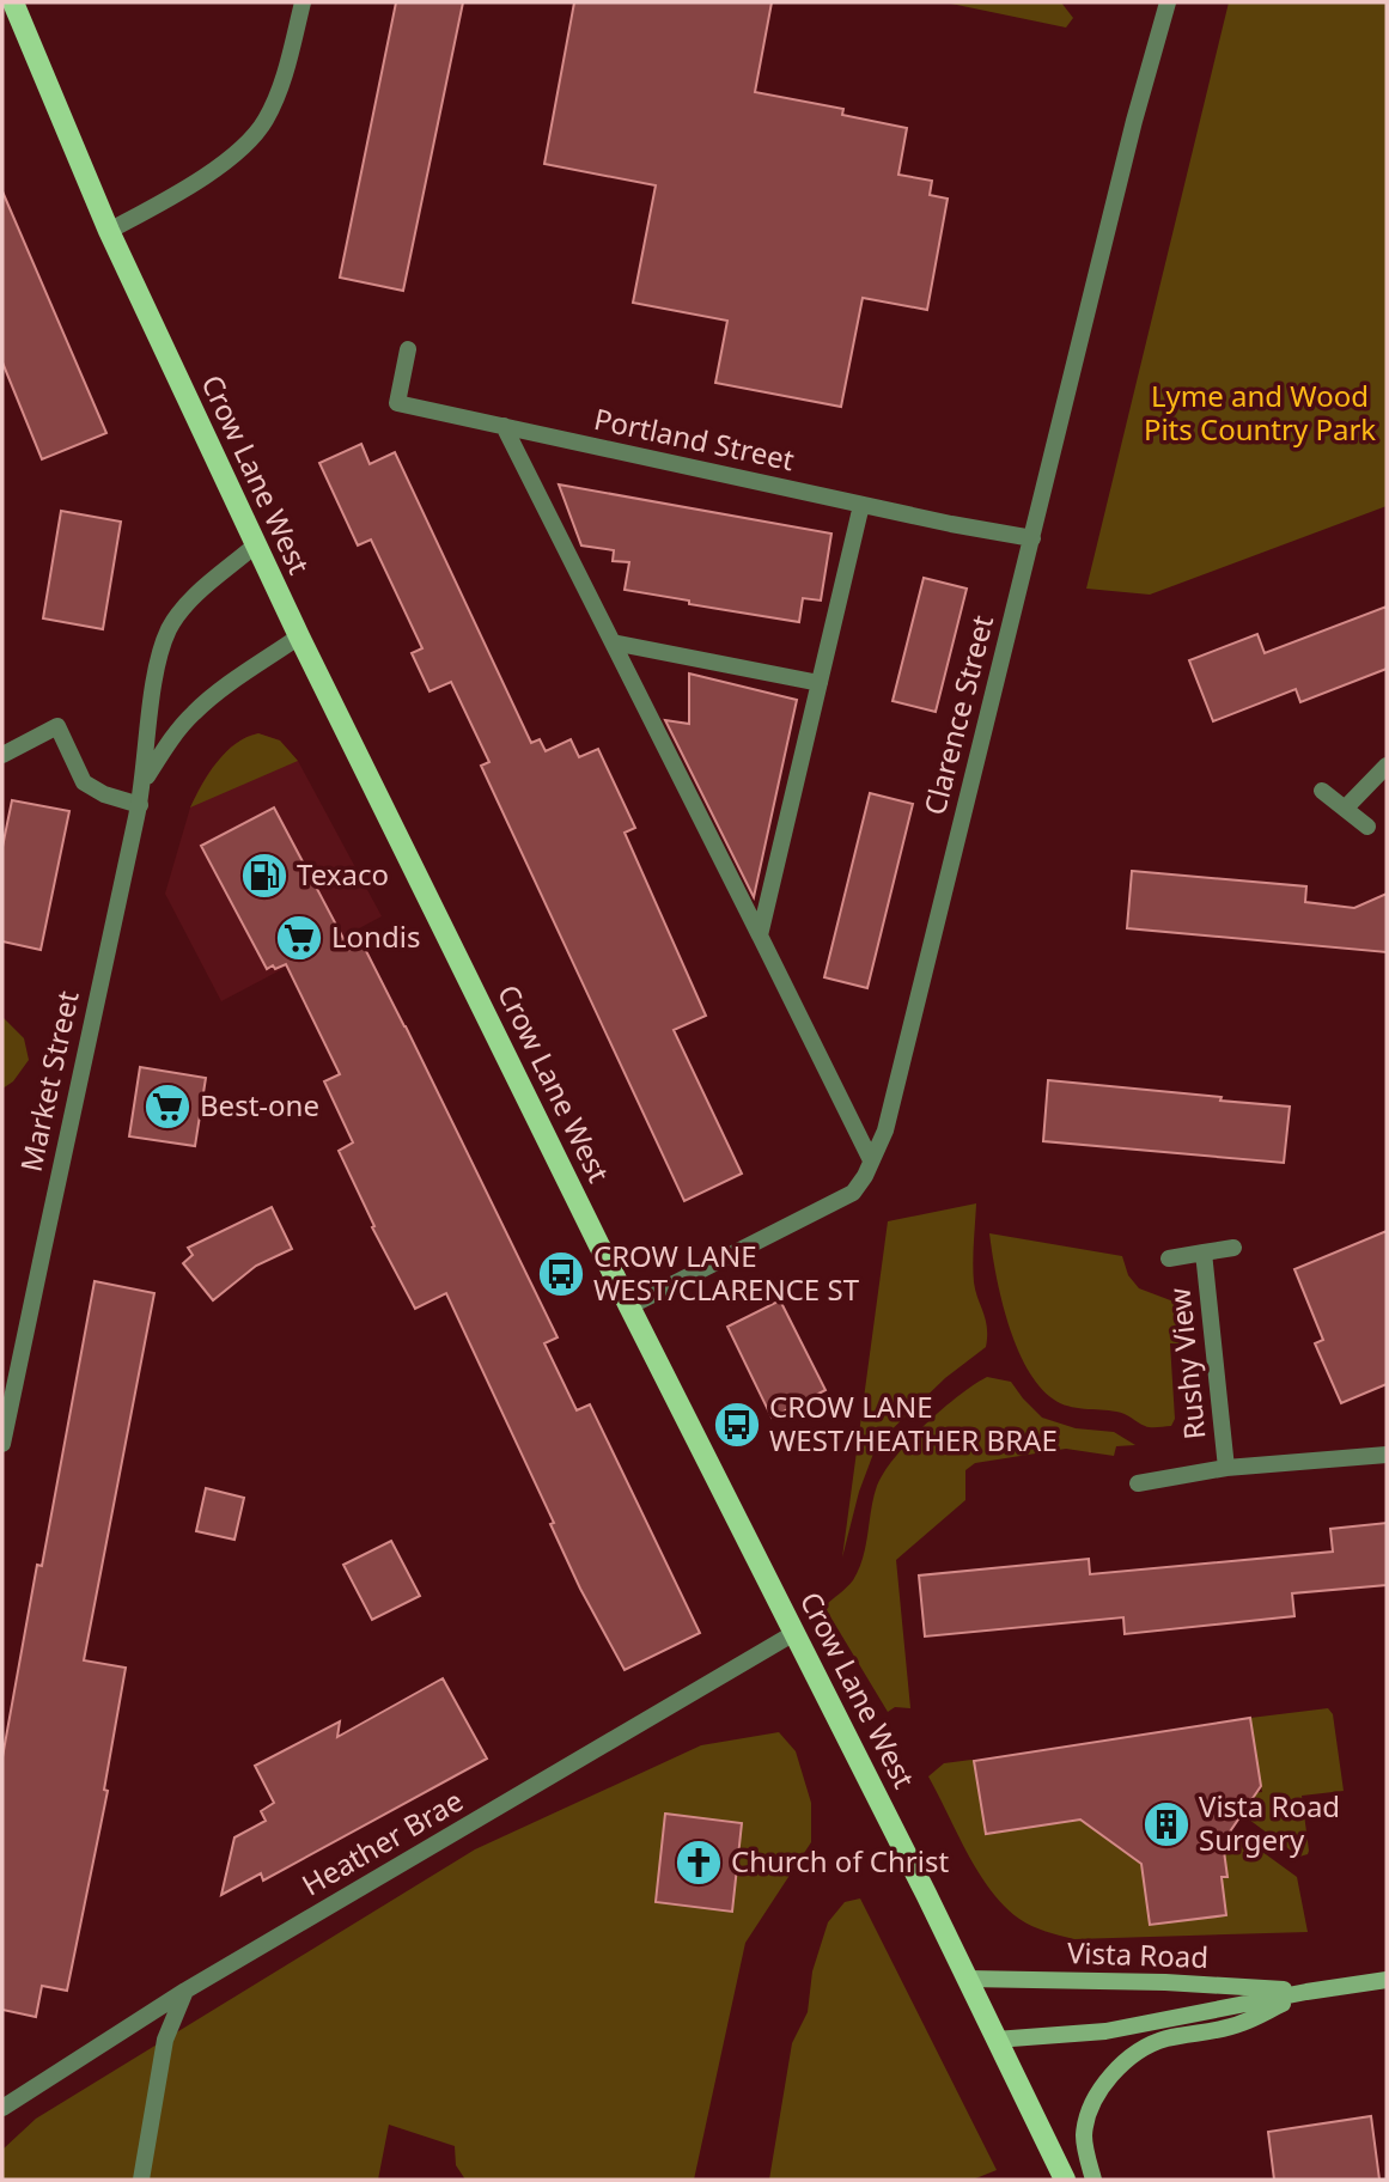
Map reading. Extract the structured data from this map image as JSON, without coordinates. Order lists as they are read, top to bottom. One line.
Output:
{"streets":{"main road":["Crow Lane West","Vista Road"],"street":["Portland Street","Clarence Street","Market Street","Rushy View","Heather Brae"]},"crossings":[["Portland Street","Clarence Street"],["Crow Lane West","Clarence Street"],["Crow Lane West","Market Street"],["Crow Lane West","Heather Brae"],["Crow Lane West","Vista Road"]],"parks":["Lyme and Wood Pits Country Park"],"places":{"fuel station":["Texaco"],"supermarket":["Londis","Best-one"],"bus stop":["CROW LANE WEST/CLARENCE ST","CROW LANE WEST/HEATHER BRAE"],"building":["Vista Road Surgery"],"church":["Church of Christ"]}}
